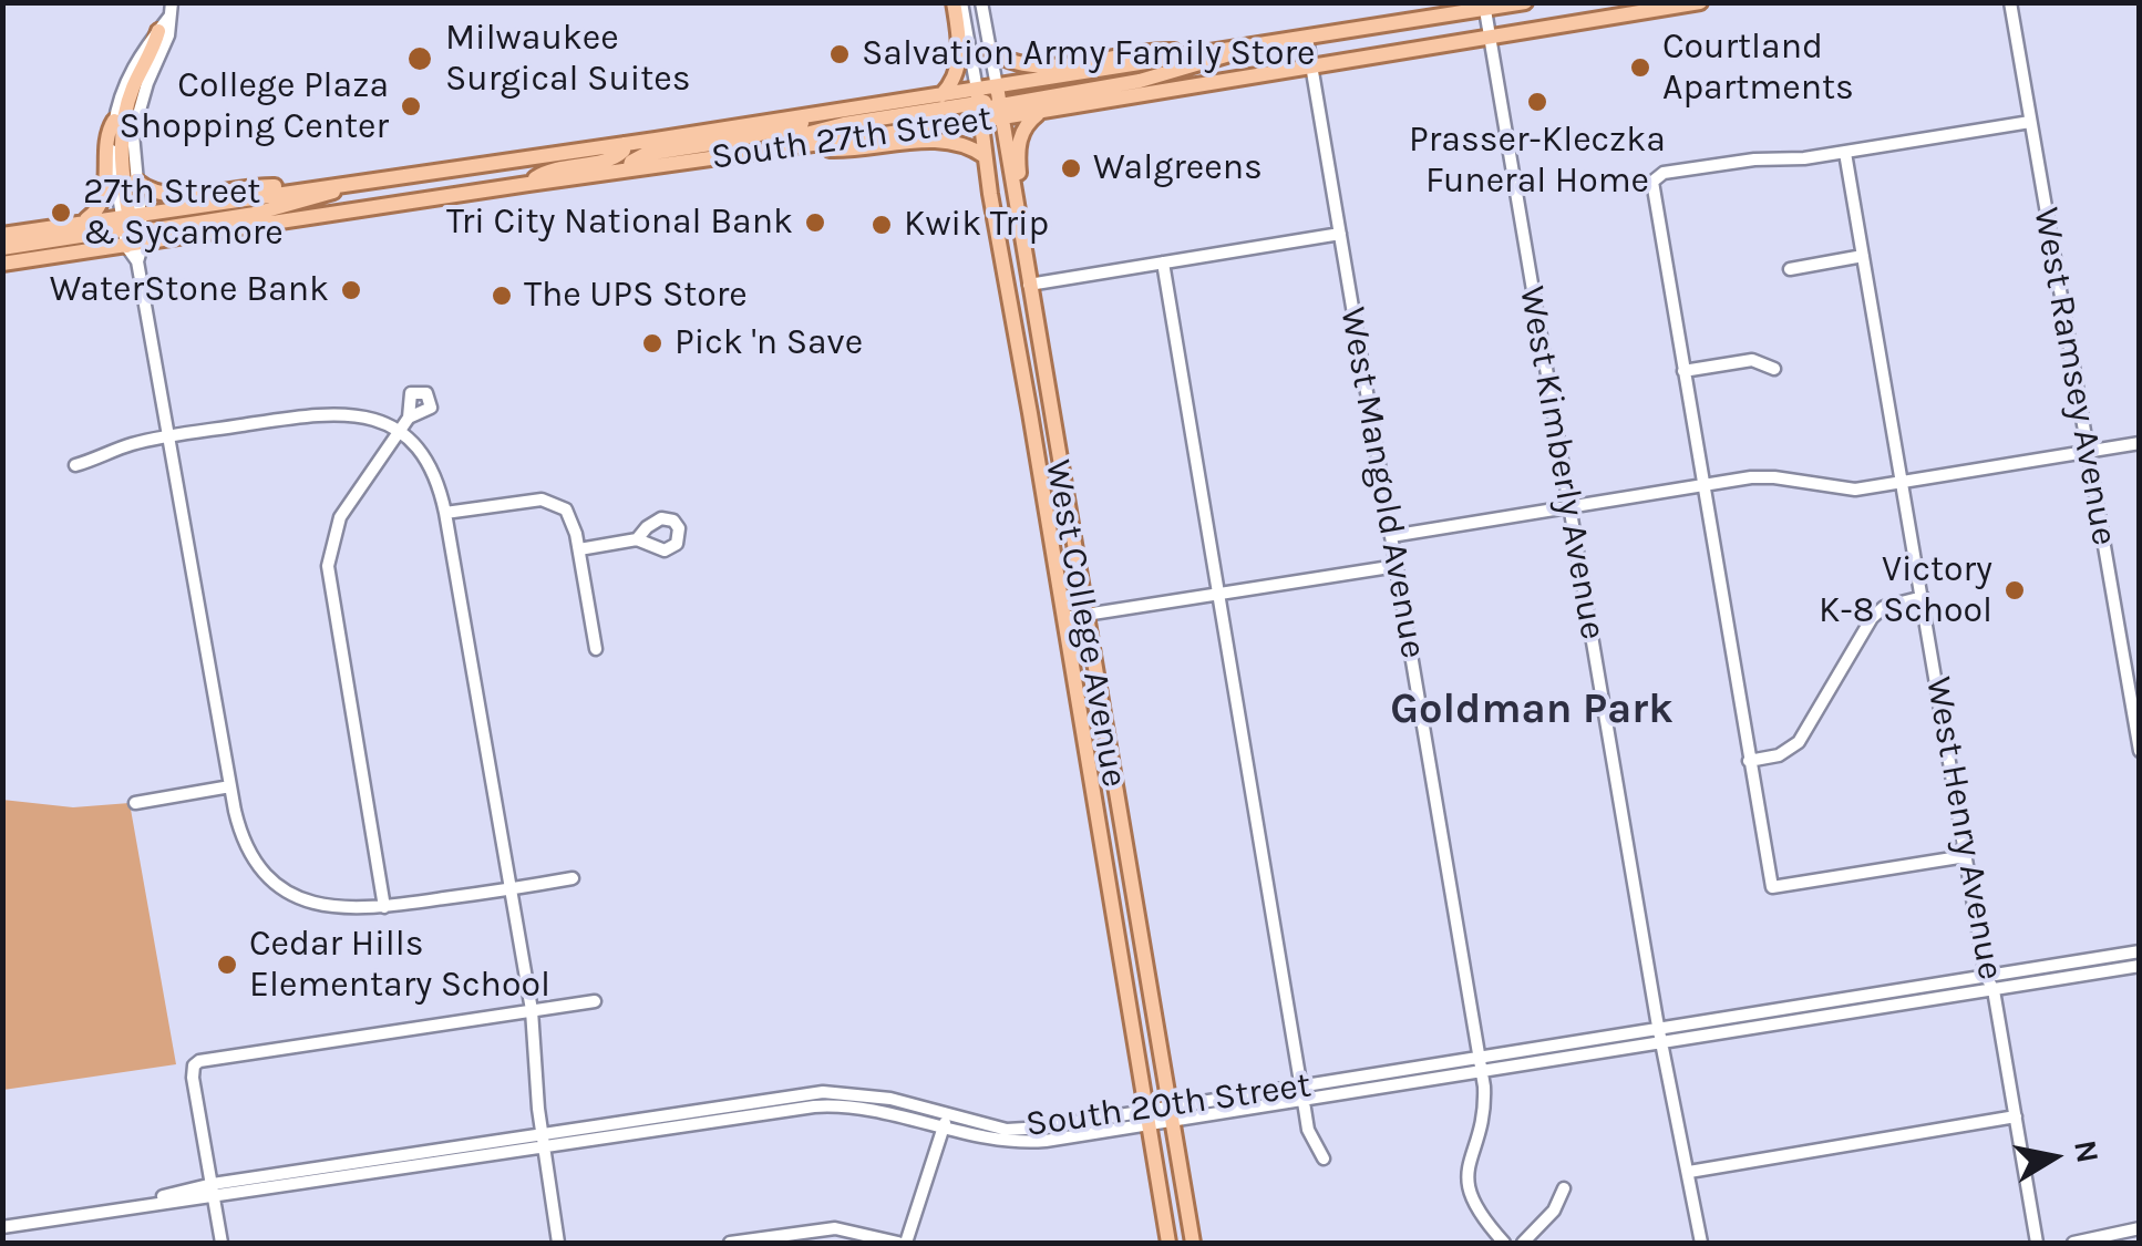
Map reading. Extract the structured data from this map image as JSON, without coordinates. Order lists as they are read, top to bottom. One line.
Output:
{"streets":{"main road":["South 27th Street","West College Avenue"],"street":["West Ramsey Avenue","West Kimberly Avenue","West Mangold Avenue","West Henry Avenue","South 20th Street"]},"crossings":[["South 27th Street","West Kimberly Avenue"],["South 27th Street","West Mangold Avenue"],["South 27th Street","West College Avenue"],["West Kimberly Avenue","South 20th Street"],["West Mangold Avenue","South 20th Street"],["West College Avenue","South 20th Street"],["West Henry Avenue","South 20th Street"]],"districts":["Goldman Park"],"places":["Salvation Army Family Store","Milwaukee Surgical Suites","Courtland Apartments","Prasser-Kleczka Funeral Home","College Plaza Shopping Center","Walgreens","27th Street & Sycamore","Tri City National Bank","Kwik Trip","WaterStone Bank","The UPS Store","Pick 'n Save","Victory K-8 School","Cedar Hills Elementary School"],"north":"right"}
